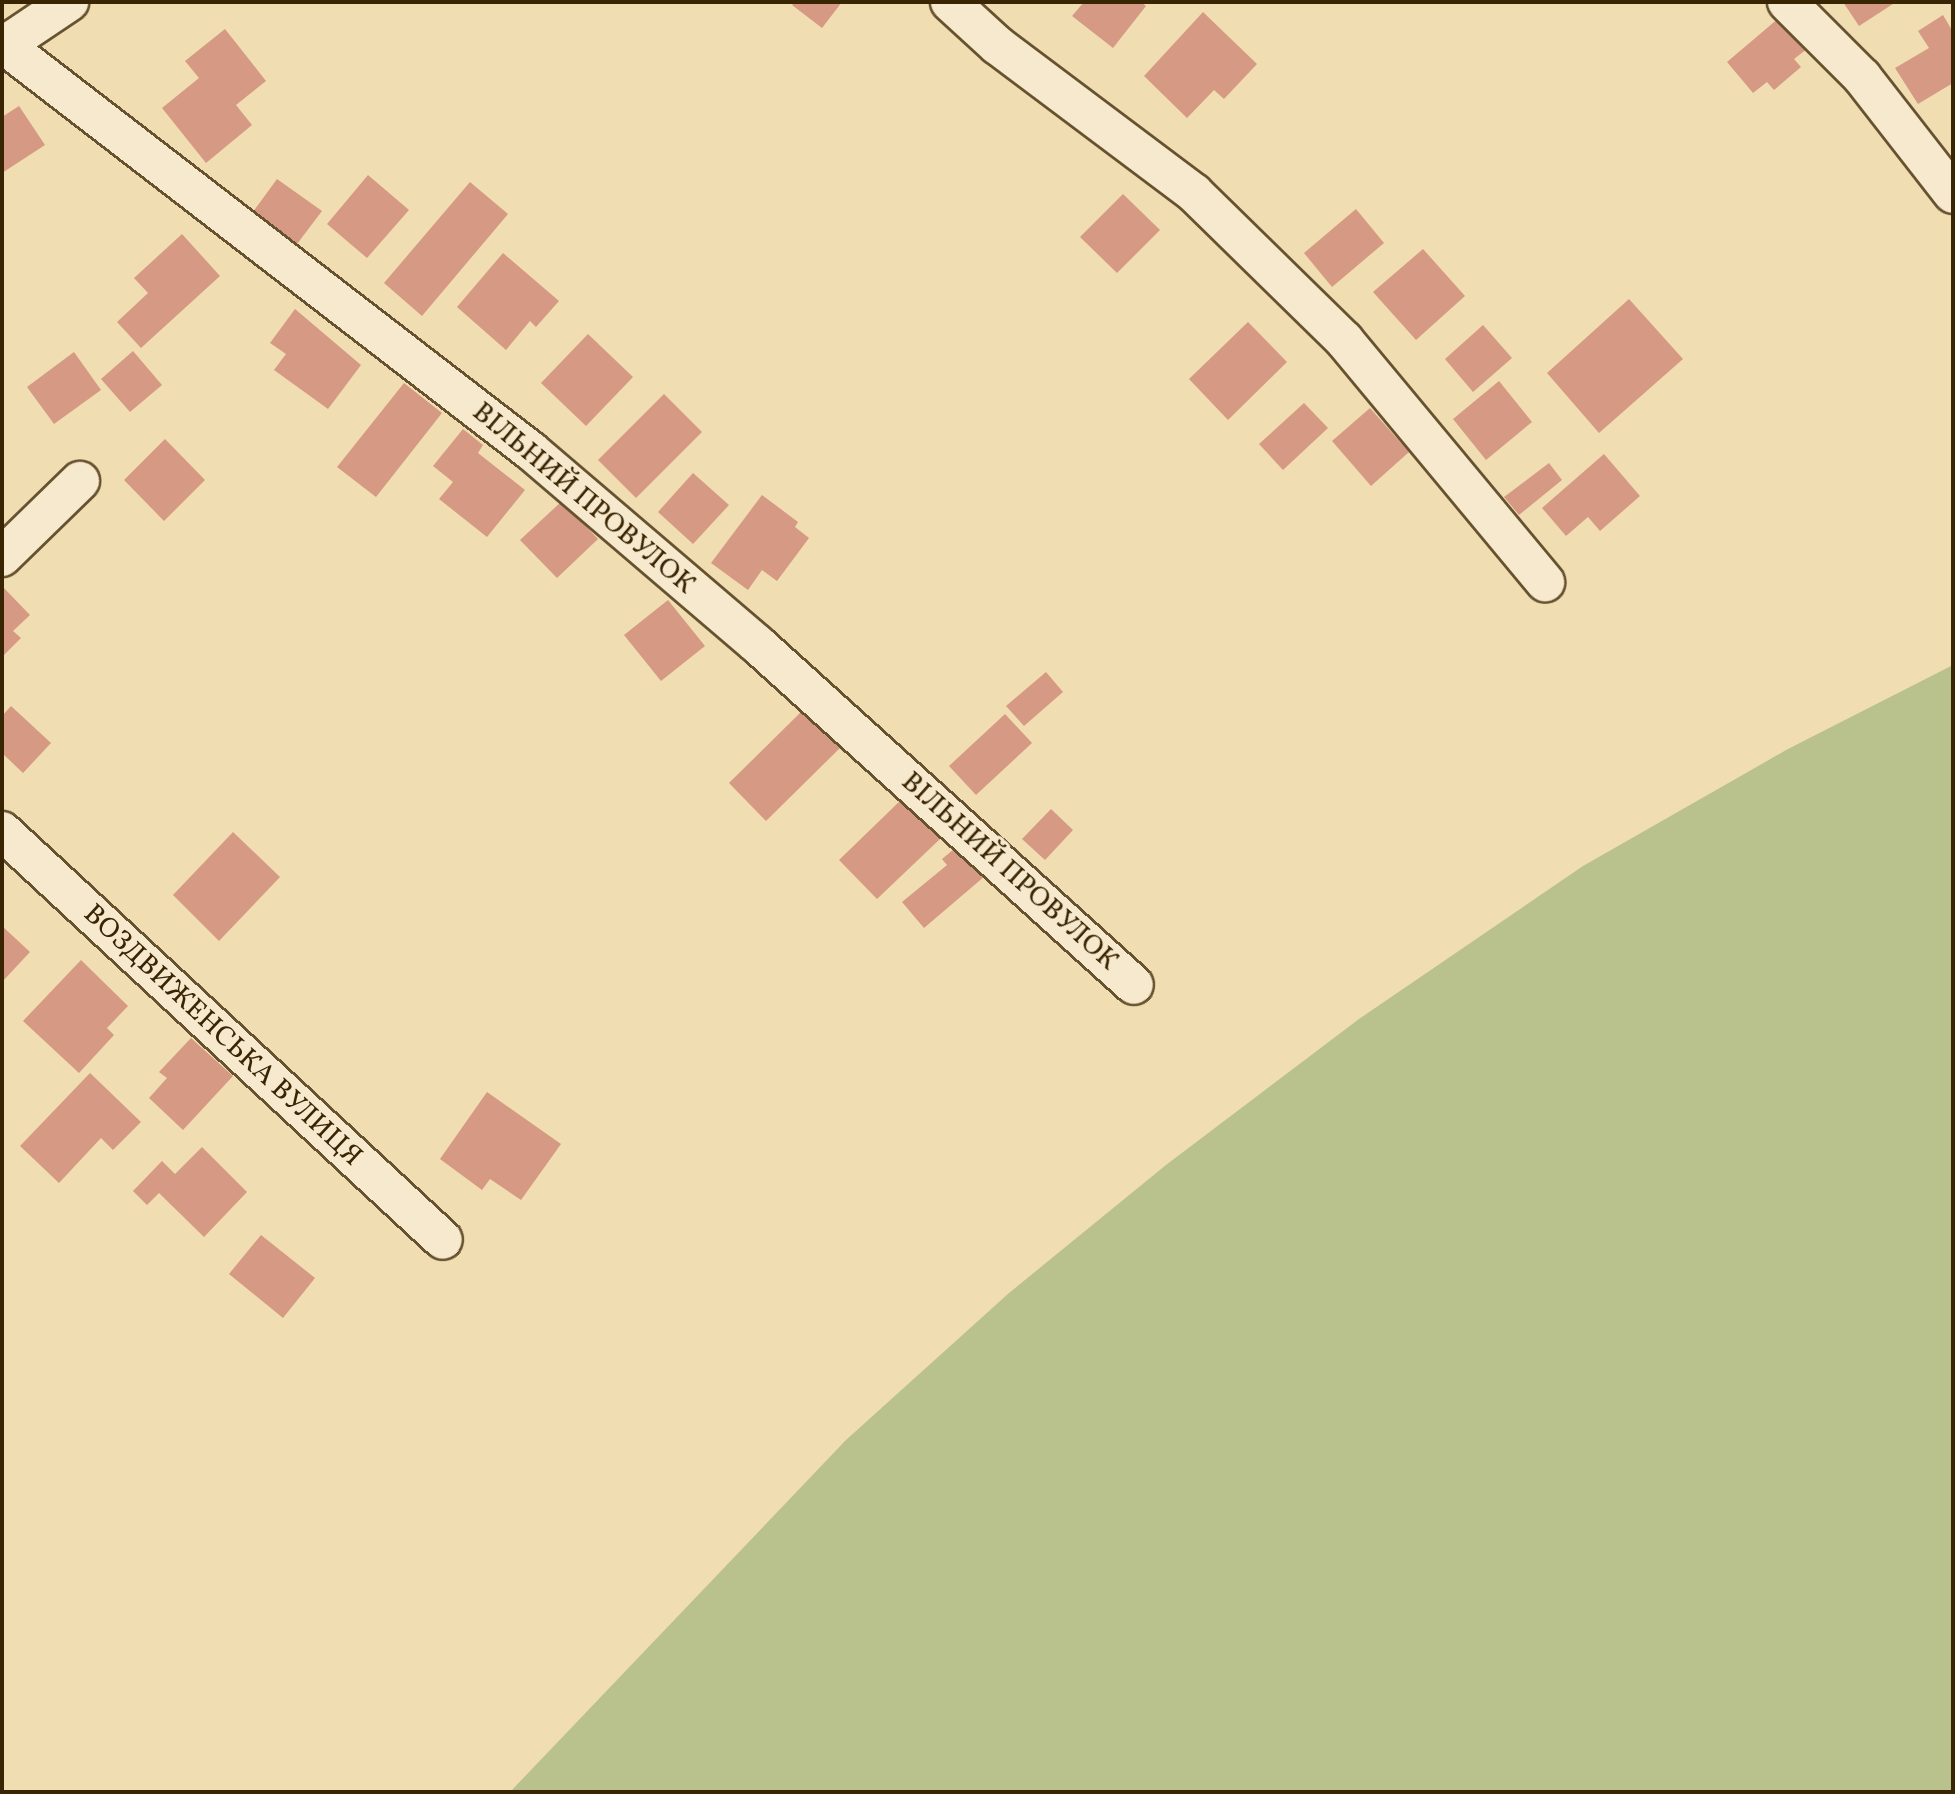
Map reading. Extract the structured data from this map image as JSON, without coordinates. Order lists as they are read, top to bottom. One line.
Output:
{"streets":{"street":["ВІЛЬНИЙ ПРОВУЛОК","ВОЗДВИЖЕНСЬКА ВУЛИЦЯ"]}}
